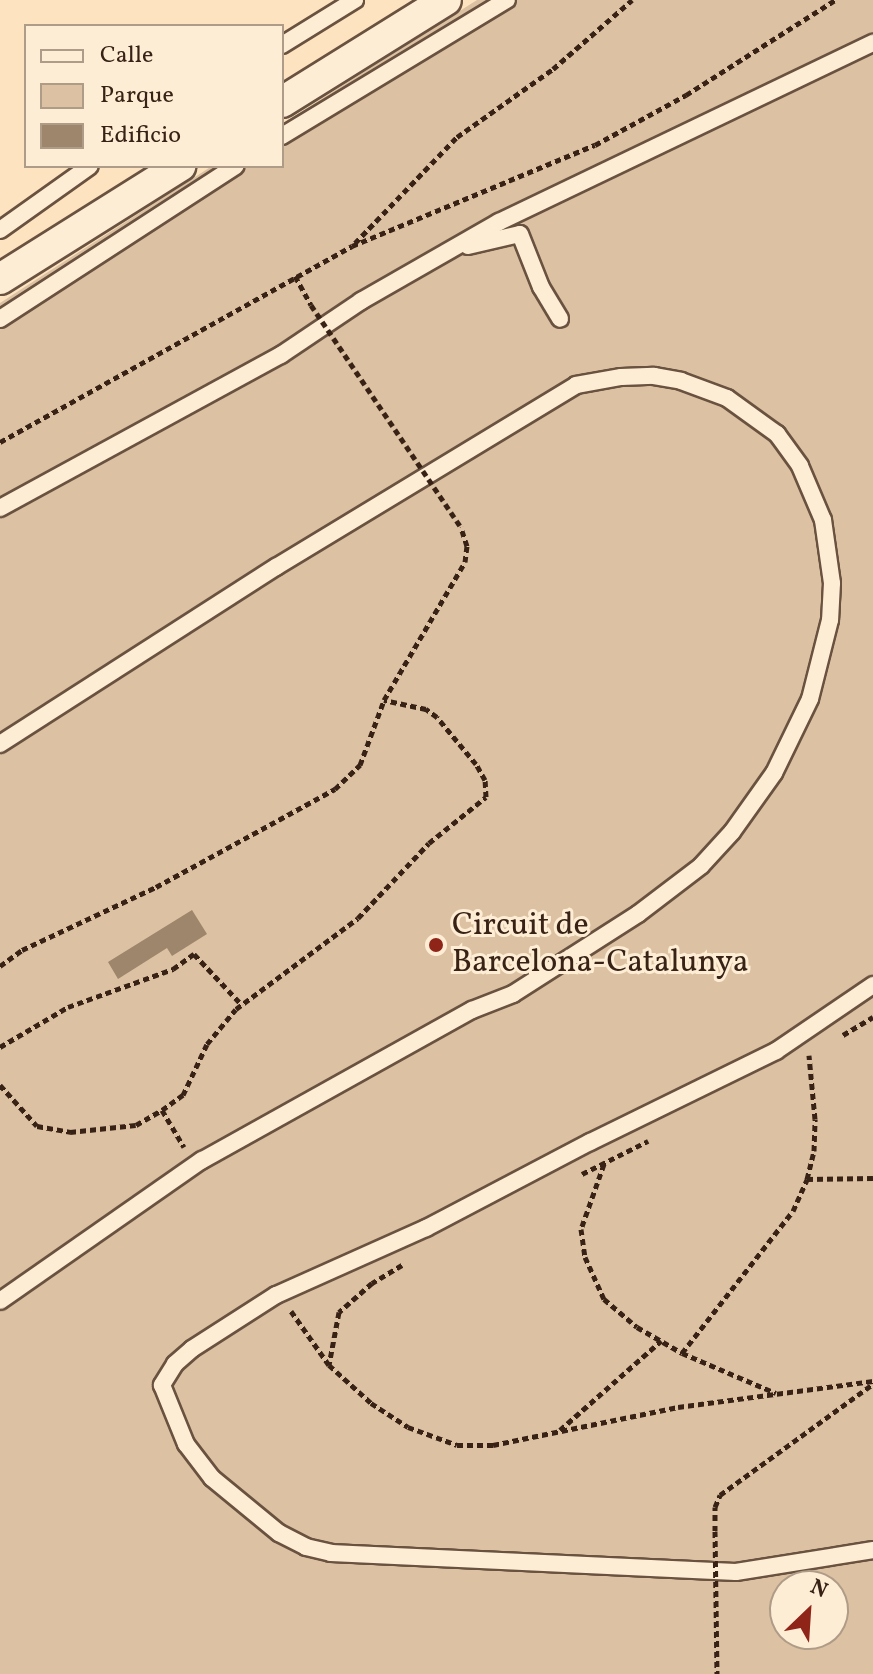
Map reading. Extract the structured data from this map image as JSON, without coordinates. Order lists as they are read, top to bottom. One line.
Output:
{"places":["Circuit de Barcelona-Catalunya"],"legend":["Calle","Parque","Edificio"],"north":"top right"}
